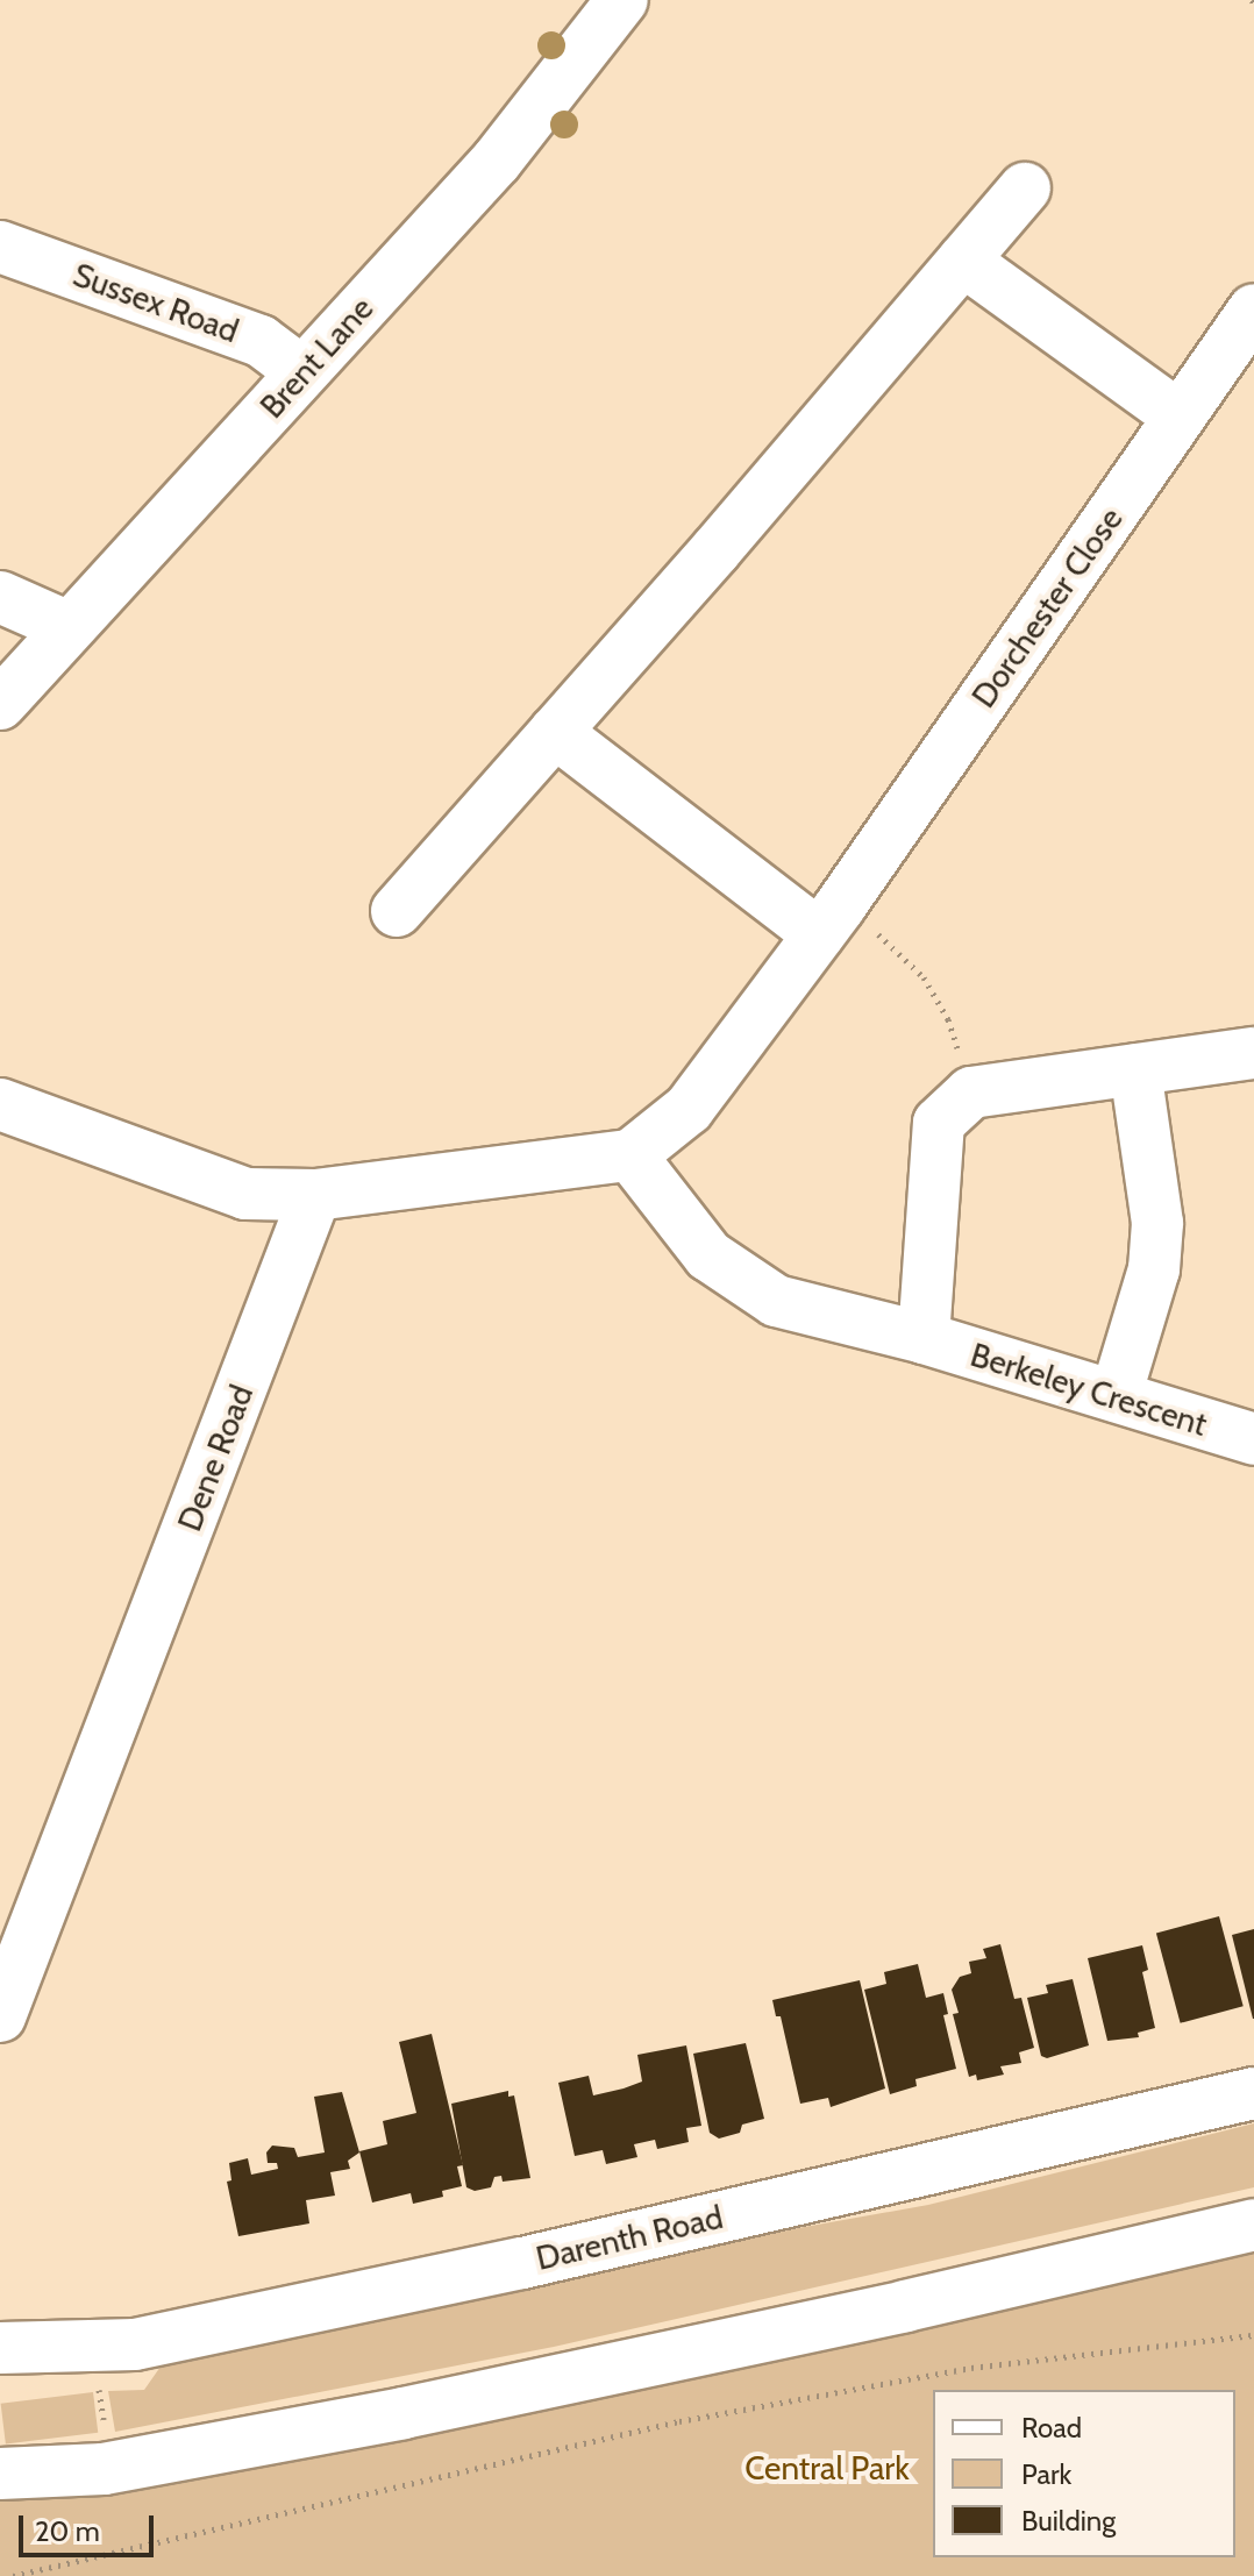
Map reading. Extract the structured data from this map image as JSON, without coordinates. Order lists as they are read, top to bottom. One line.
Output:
{"streets":{"street":["Sussex Road","Brent Lane","Dorchester Close","Berkeley Crescent","Dene Road","Darenth Road"]},"crossings":[["Sussex Road","Brent Lane"],["Dorchester Close","Berkeley Crescent"]],"parks":["Central Park"],"legend":["Road","Park","Building"],"scale_bar":"20 m"}
